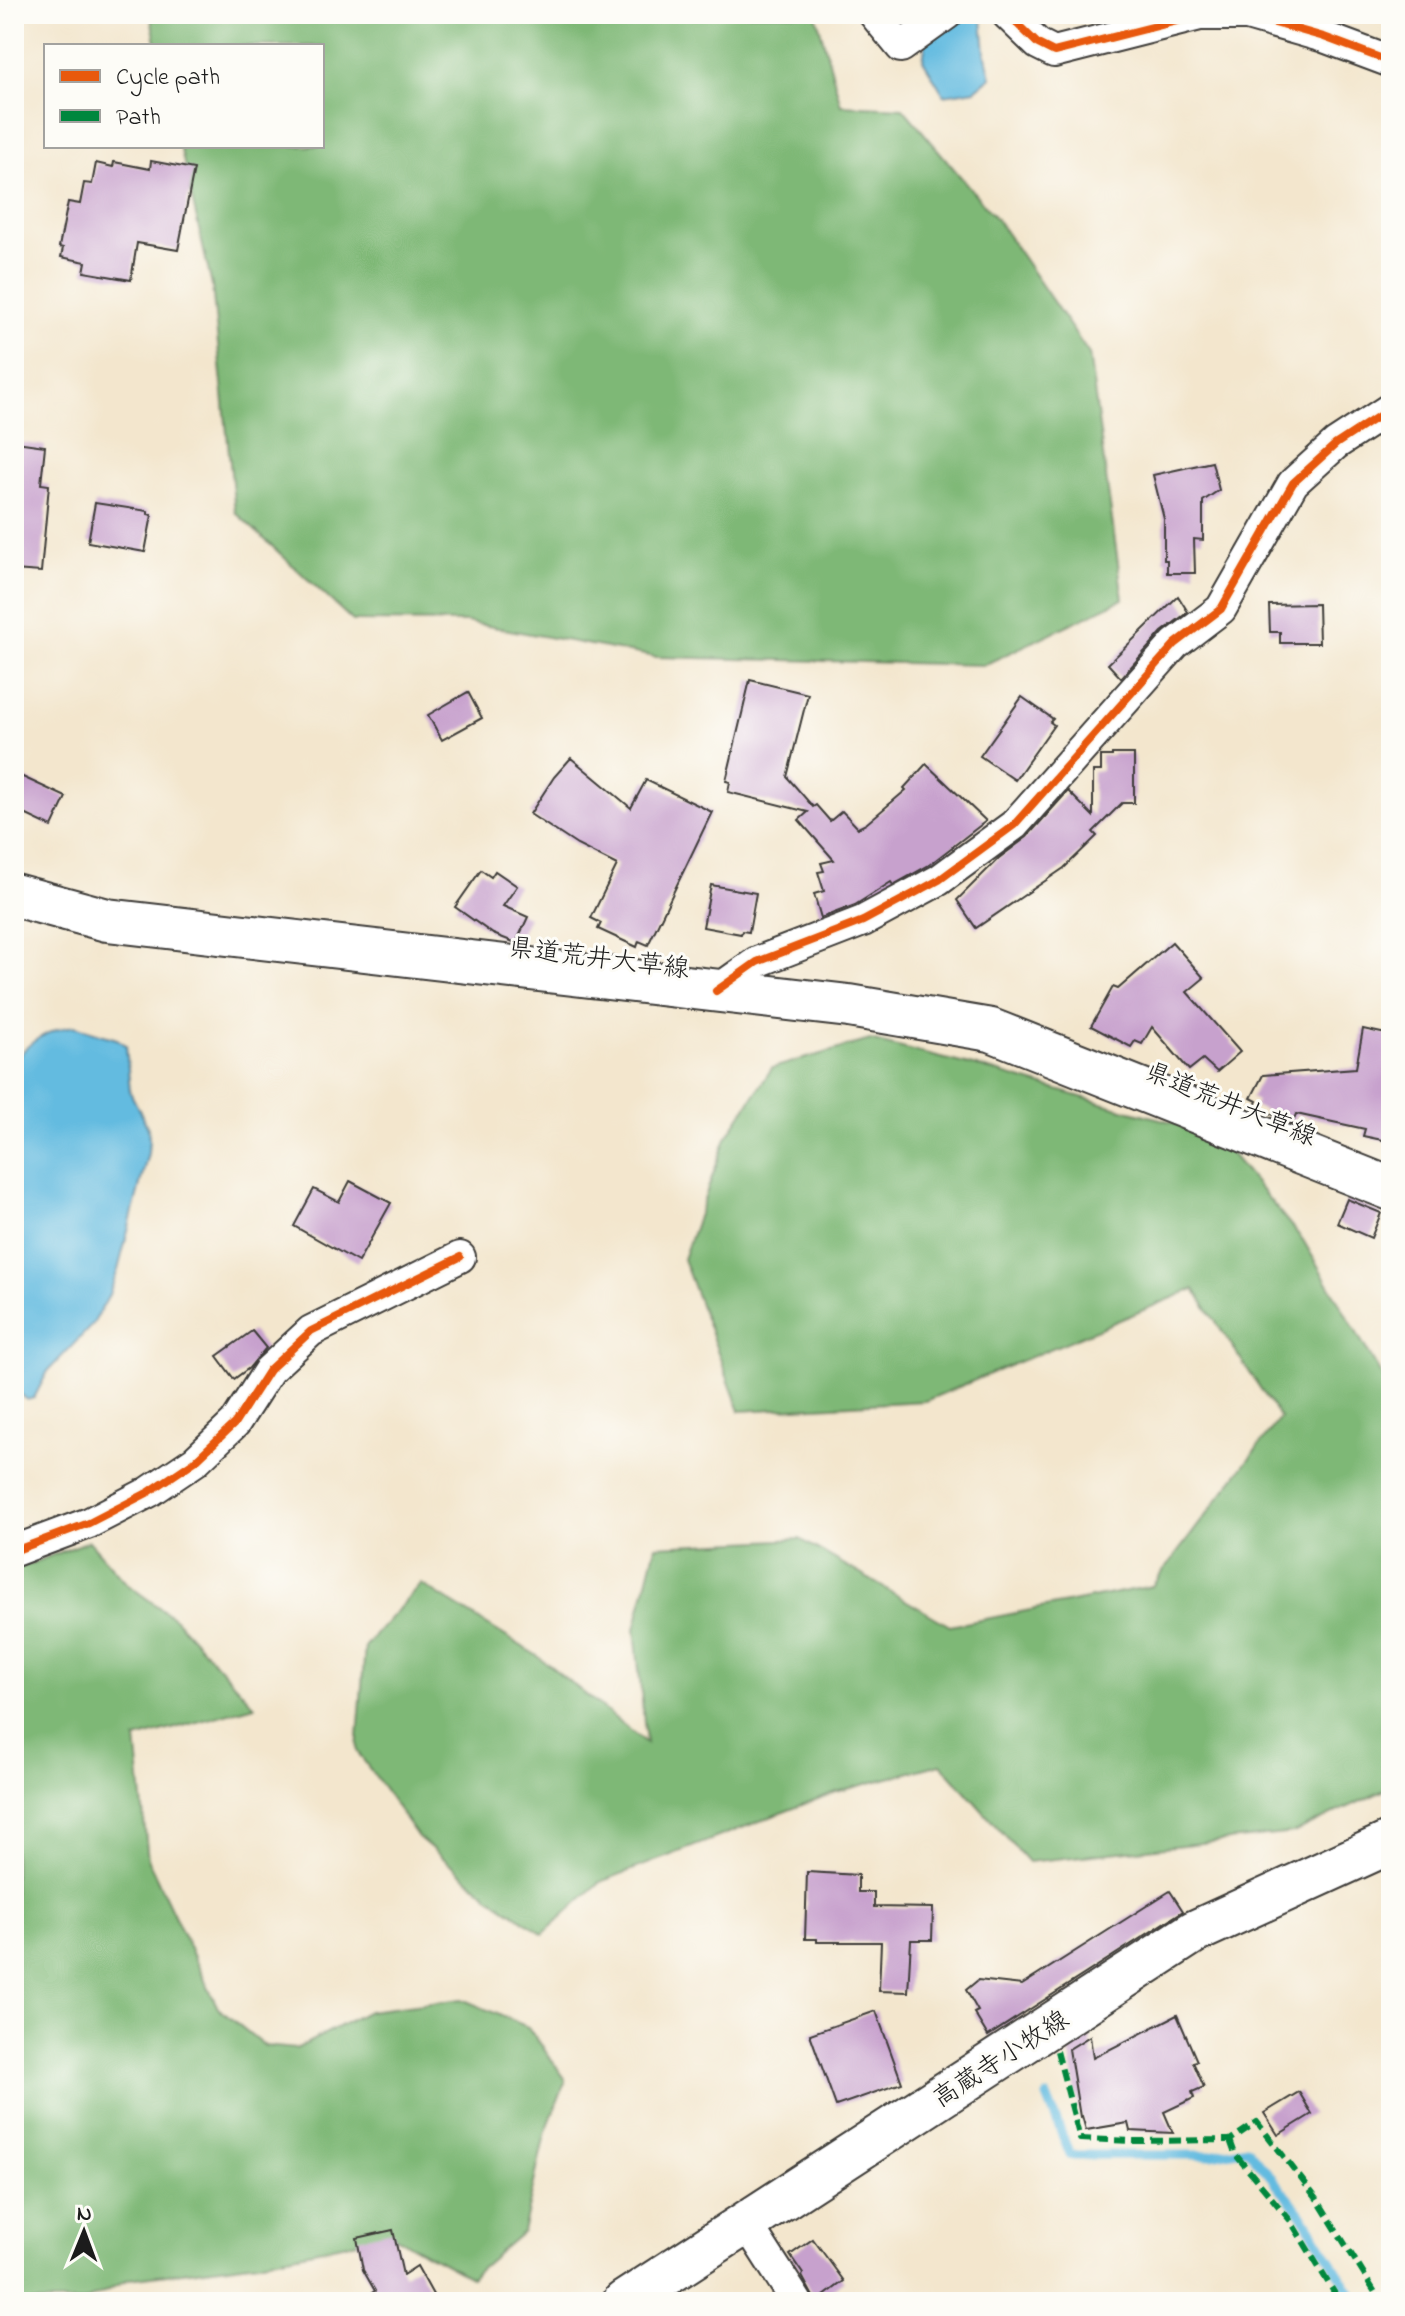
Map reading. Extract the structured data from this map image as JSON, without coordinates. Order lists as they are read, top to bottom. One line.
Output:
{"streets":{"main road":["県道荒井大草線","高蔵寺小牧線"]},"legend":["Cycle path","Path"],"north":"top"}
